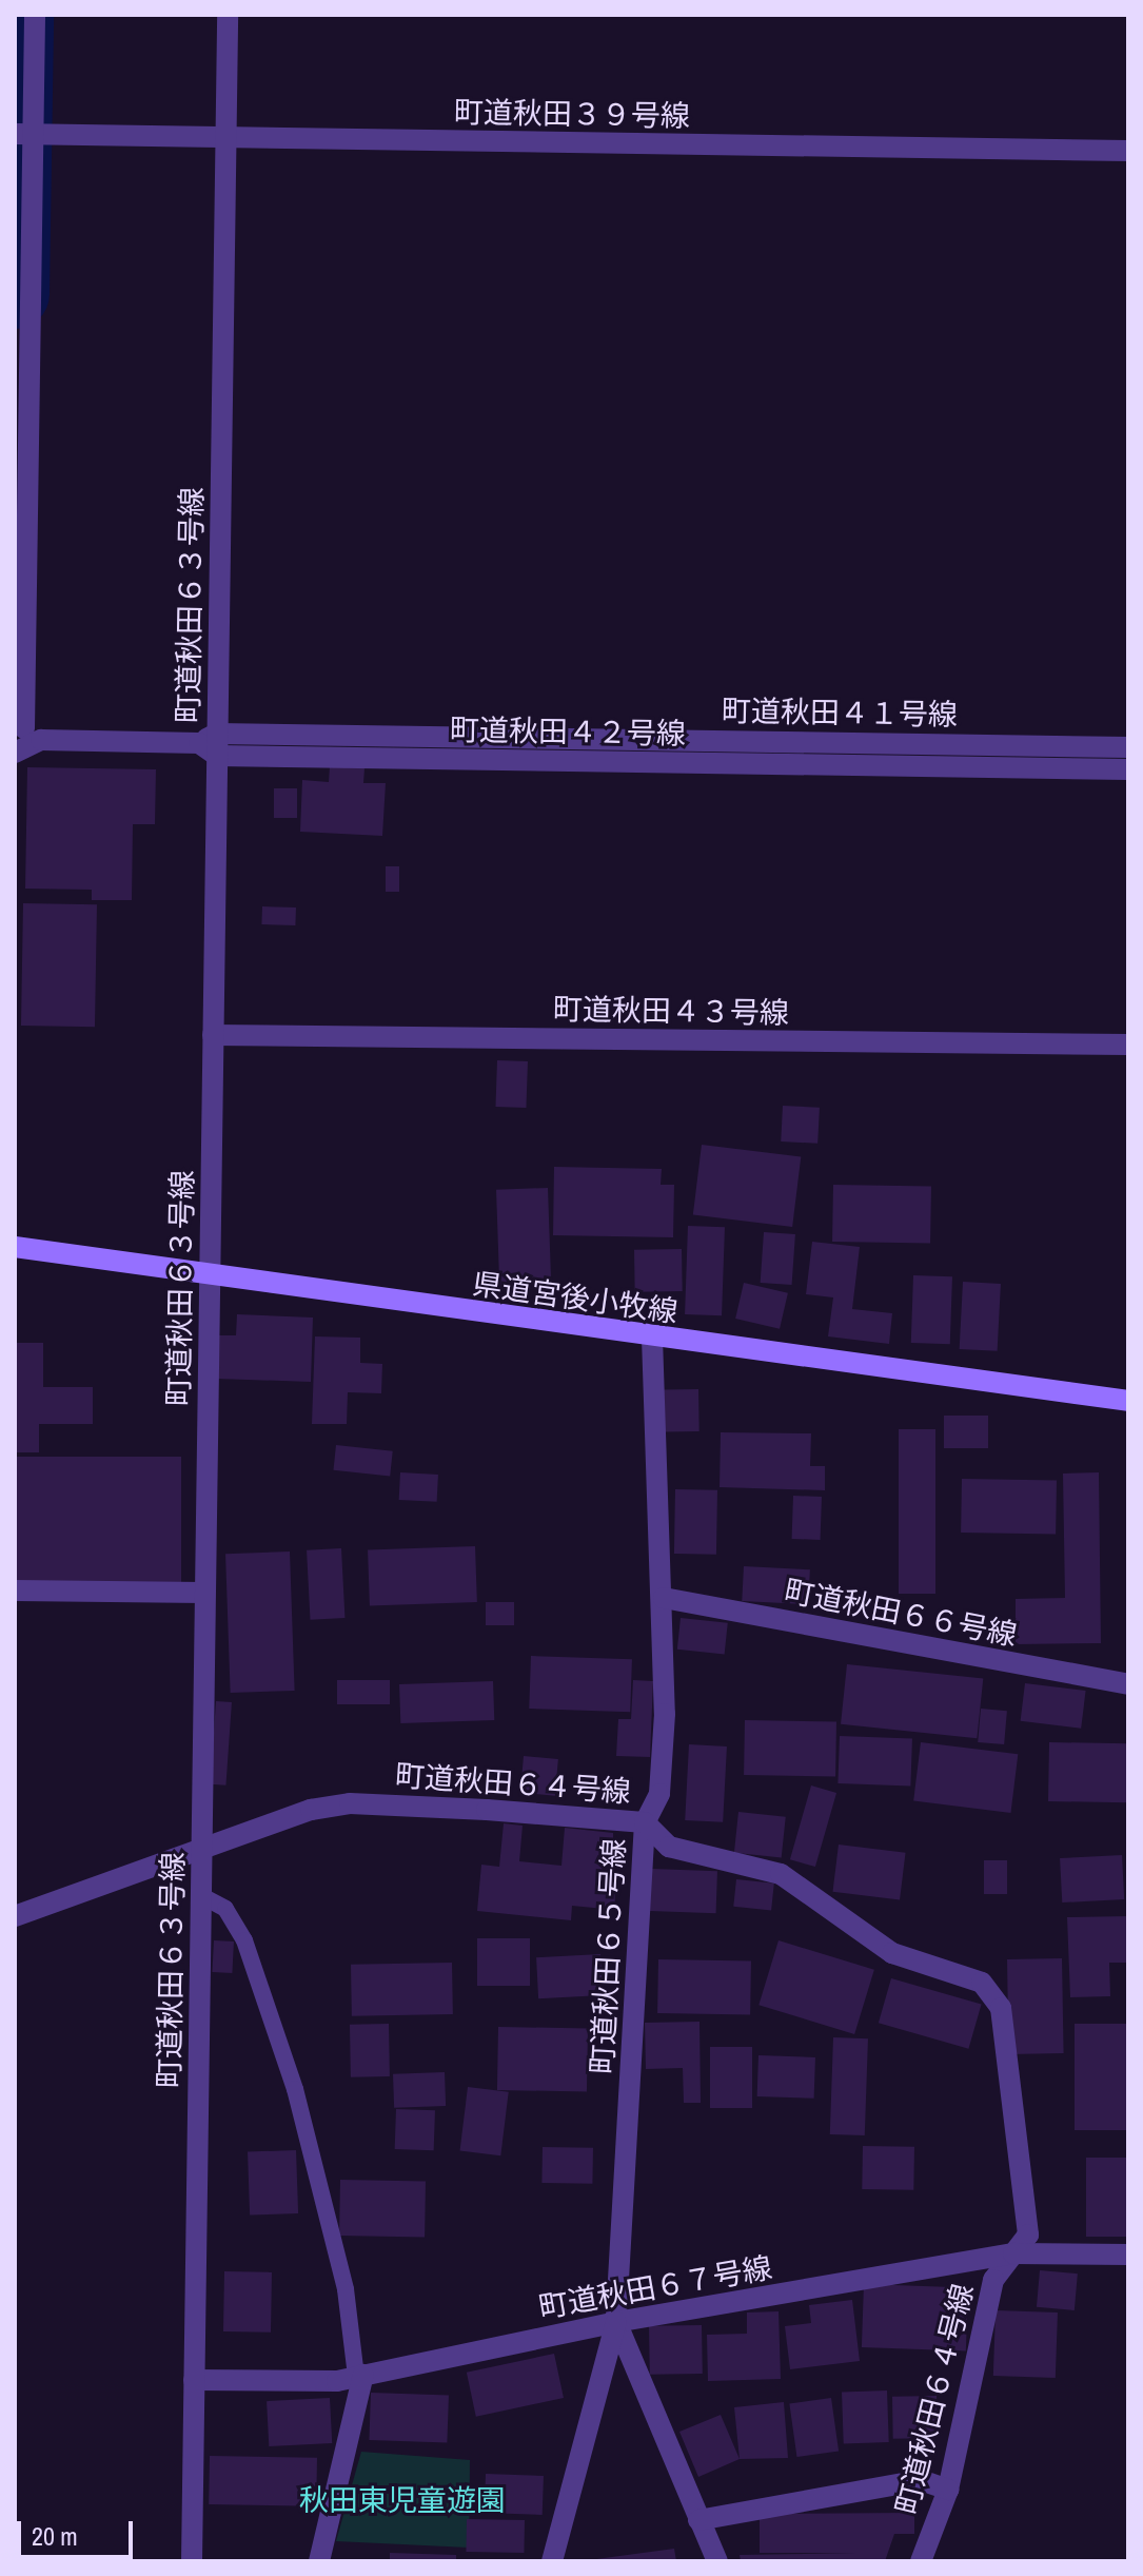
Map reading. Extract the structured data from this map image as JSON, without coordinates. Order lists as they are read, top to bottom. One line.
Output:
{"streets":{"main road":["県道宮後小牧線"],"street":["町道秋田３９号線","町道秋田６３号線","町道秋田４１号線","町道秋田４２号線","町道秋田４３号線","町道秋田６６号線","町道秋田６４号線","町道秋田６５号線","町道秋田６７号線"]},"crossings":[["町道秋田３９号線","町道秋田６３号線"],["町道秋田６３号線","町道秋田４１号線"],["町道秋田６３号線","町道秋田４２号線"],["町道秋田６３号線","町道秋田４３号線"],["町道秋田６３号線","県道宮後小牧線"],["町道秋田６３号線","町道秋田６４号線"],["町道秋田６３号線","町道秋田６７号線"],["町道秋田４１号線","町道秋田４２号線"],["県道宮後小牧線","町道秋田６５号線"],["町道秋田６６号線","町道秋田６５号線"],["町道秋田６４号線","町道秋田６５号線"],["町道秋田６４号線","町道秋田６７号線"],["町道秋田６５号線","町道秋田６７号線"]],"parks":["秋田東児童遊園"],"scale_bar":"20 m"}
